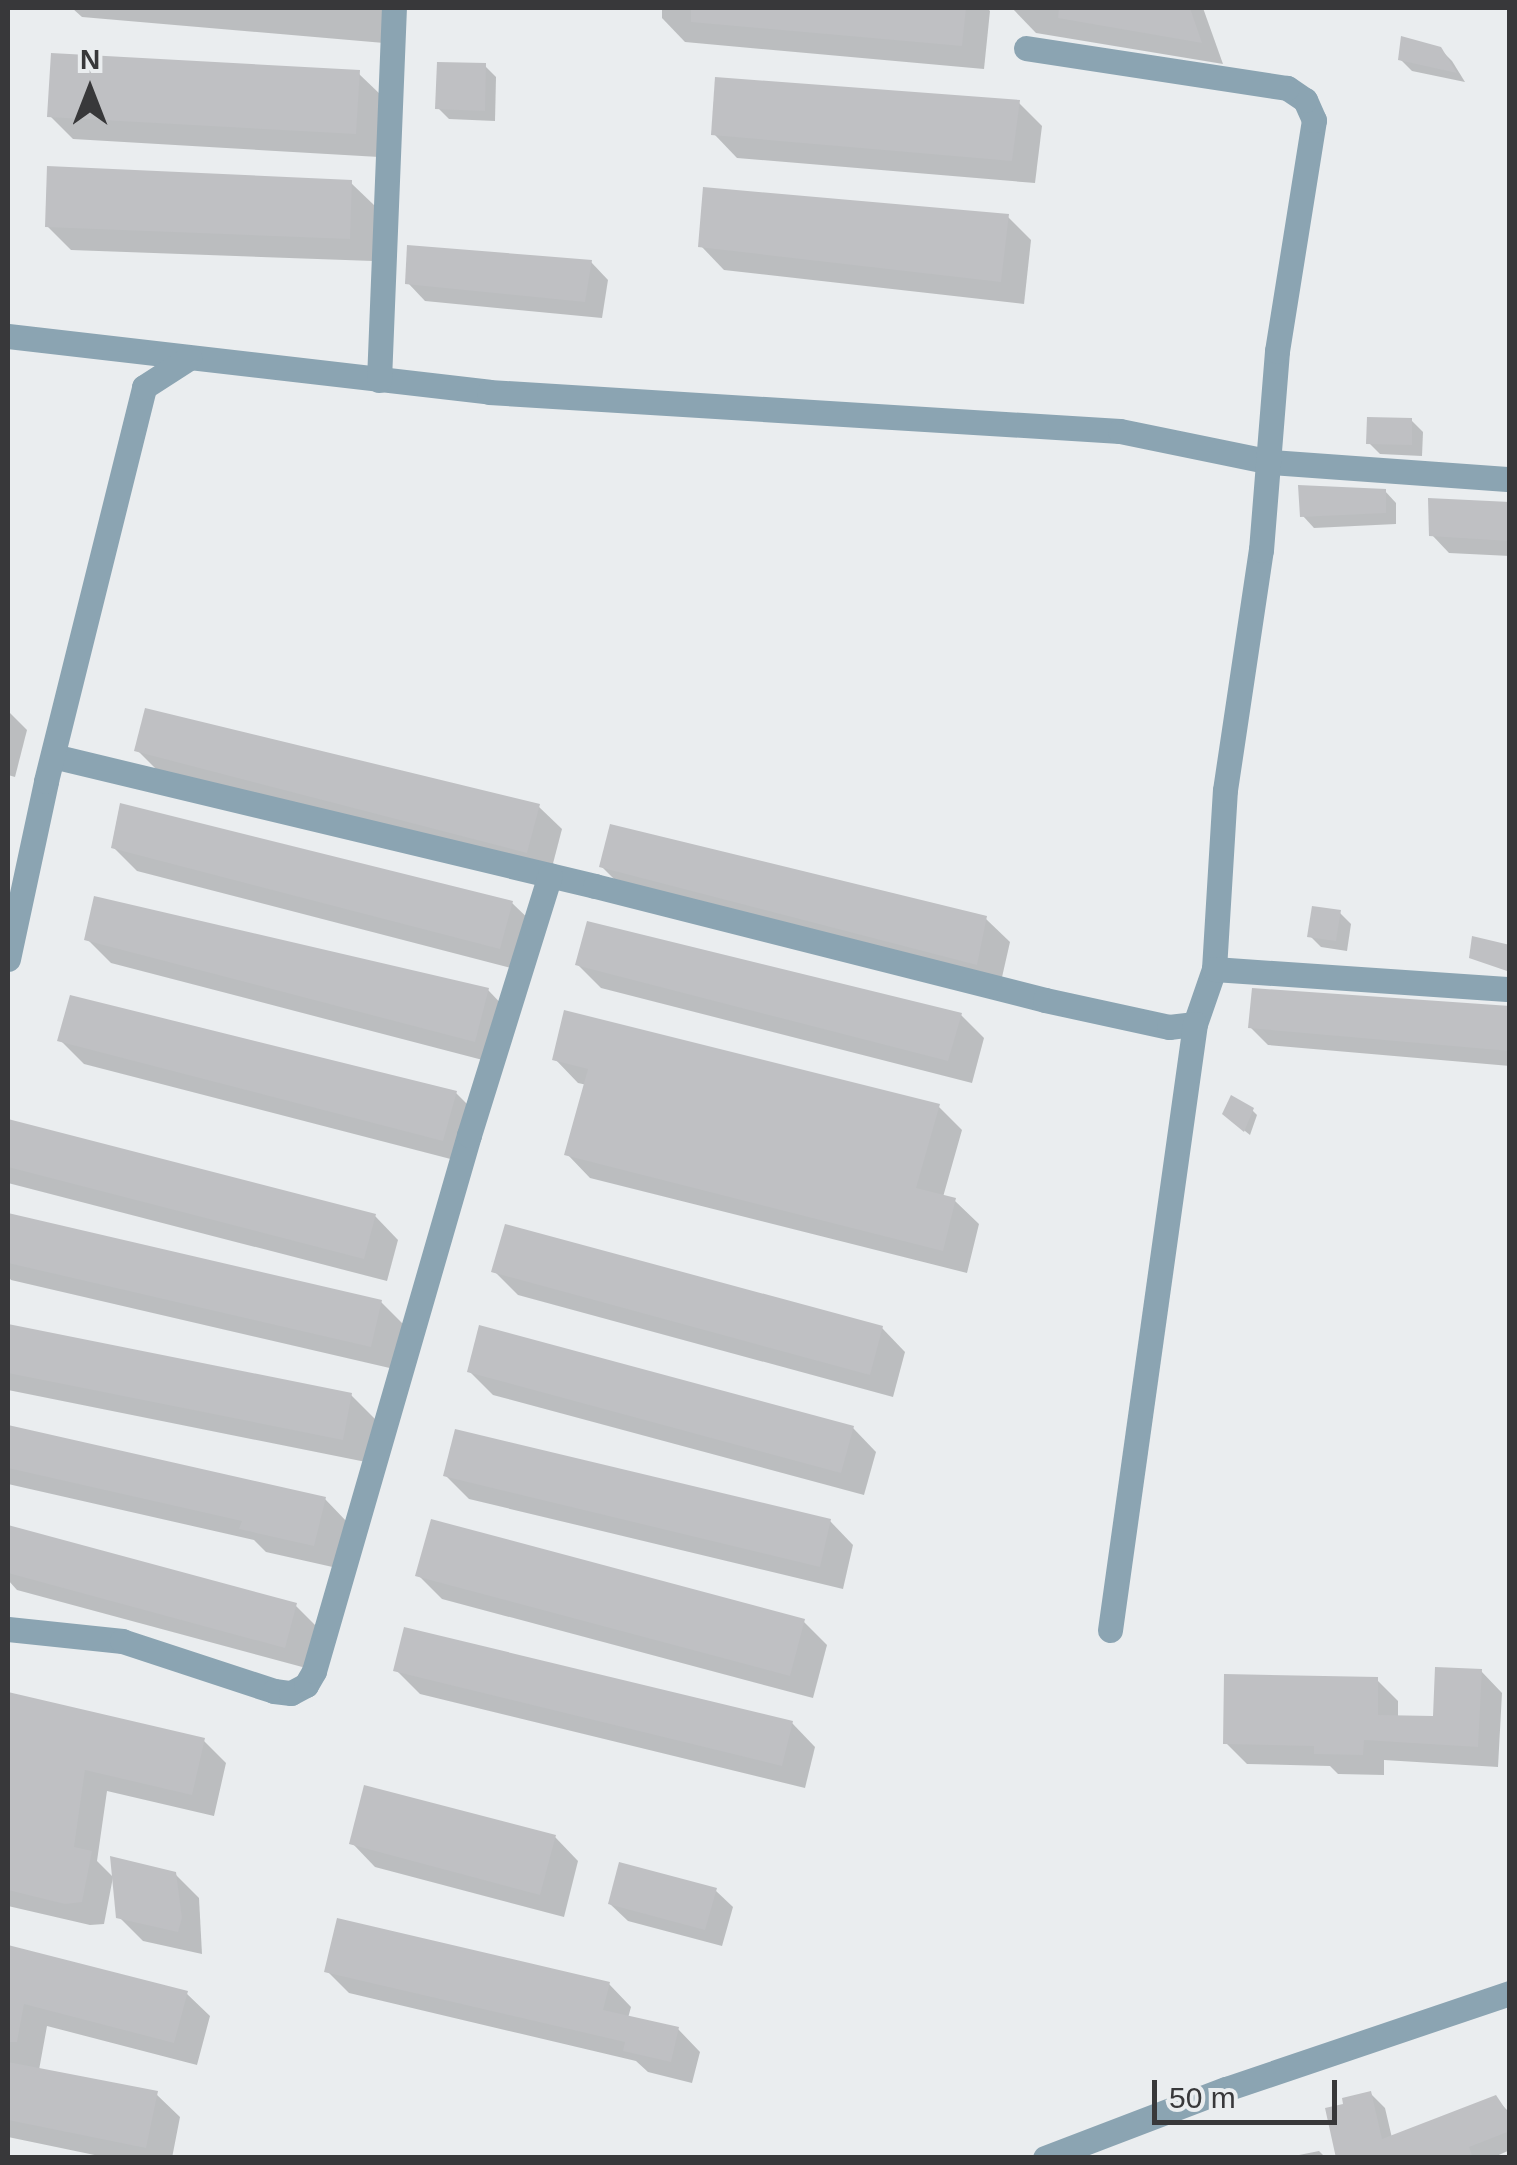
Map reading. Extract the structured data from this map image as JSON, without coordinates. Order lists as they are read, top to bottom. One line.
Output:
{"scale_bar":"50 m","north":"top"}
